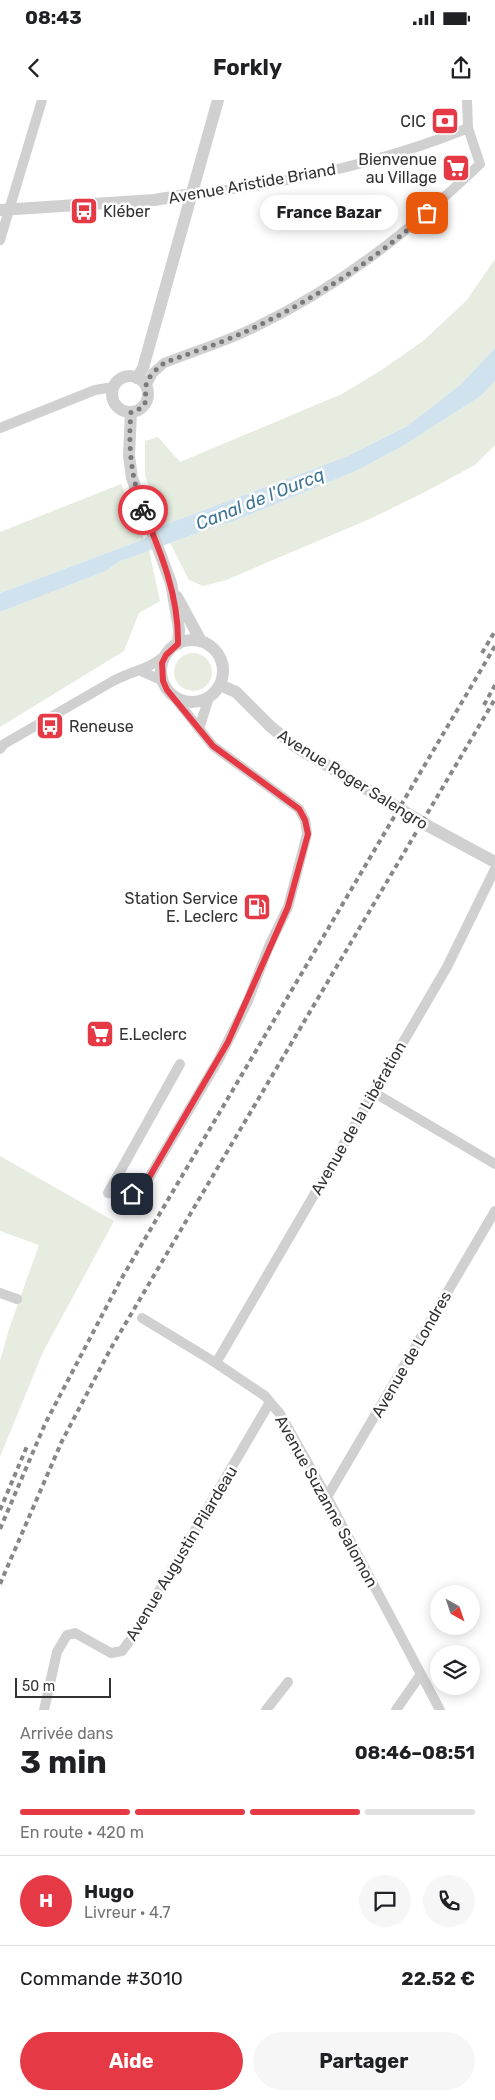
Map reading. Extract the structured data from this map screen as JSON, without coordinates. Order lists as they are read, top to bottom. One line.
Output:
{"streets":{"street":["Avenue Aristide Briand","Avenue Roger Salengro","Avenue de la Libération","Avenue de Londres","Avenue Suzanne Salomon","Avenue Augustin Pilardeau"]},"crossings":[["Avenue de la Libération","Avenue Suzanne Salomon"],["Avenue de Londres","Avenue Suzanne Salomon"],["Avenue Suzanne Salomon","Avenue Augustin Pilardeau"]],"water":["Canal de l'Ourcq"],"places":{"bank":["CIC"],"supermarket":["Bienvenue au Village","E.Leclerc"],"bus stop":["Kléber","Reneuse"],"other":["France Bazar"],"fuel station":["Station Service E. Leclerc"]},"scale_bar":"50 m","north":"bottom right","page":{"status":"08:43","header":"Forkly","bubble":"France Bazar","scale":"50 m","heading":["3 min","Arrivée dans","08:46–08:51"],"panel":["Hugo","Livreur · 4.7","Commande #3010","22.52 €"],"bar":"En route · 420 m","round":"H","buttons":["Aide","Partager"]}}
